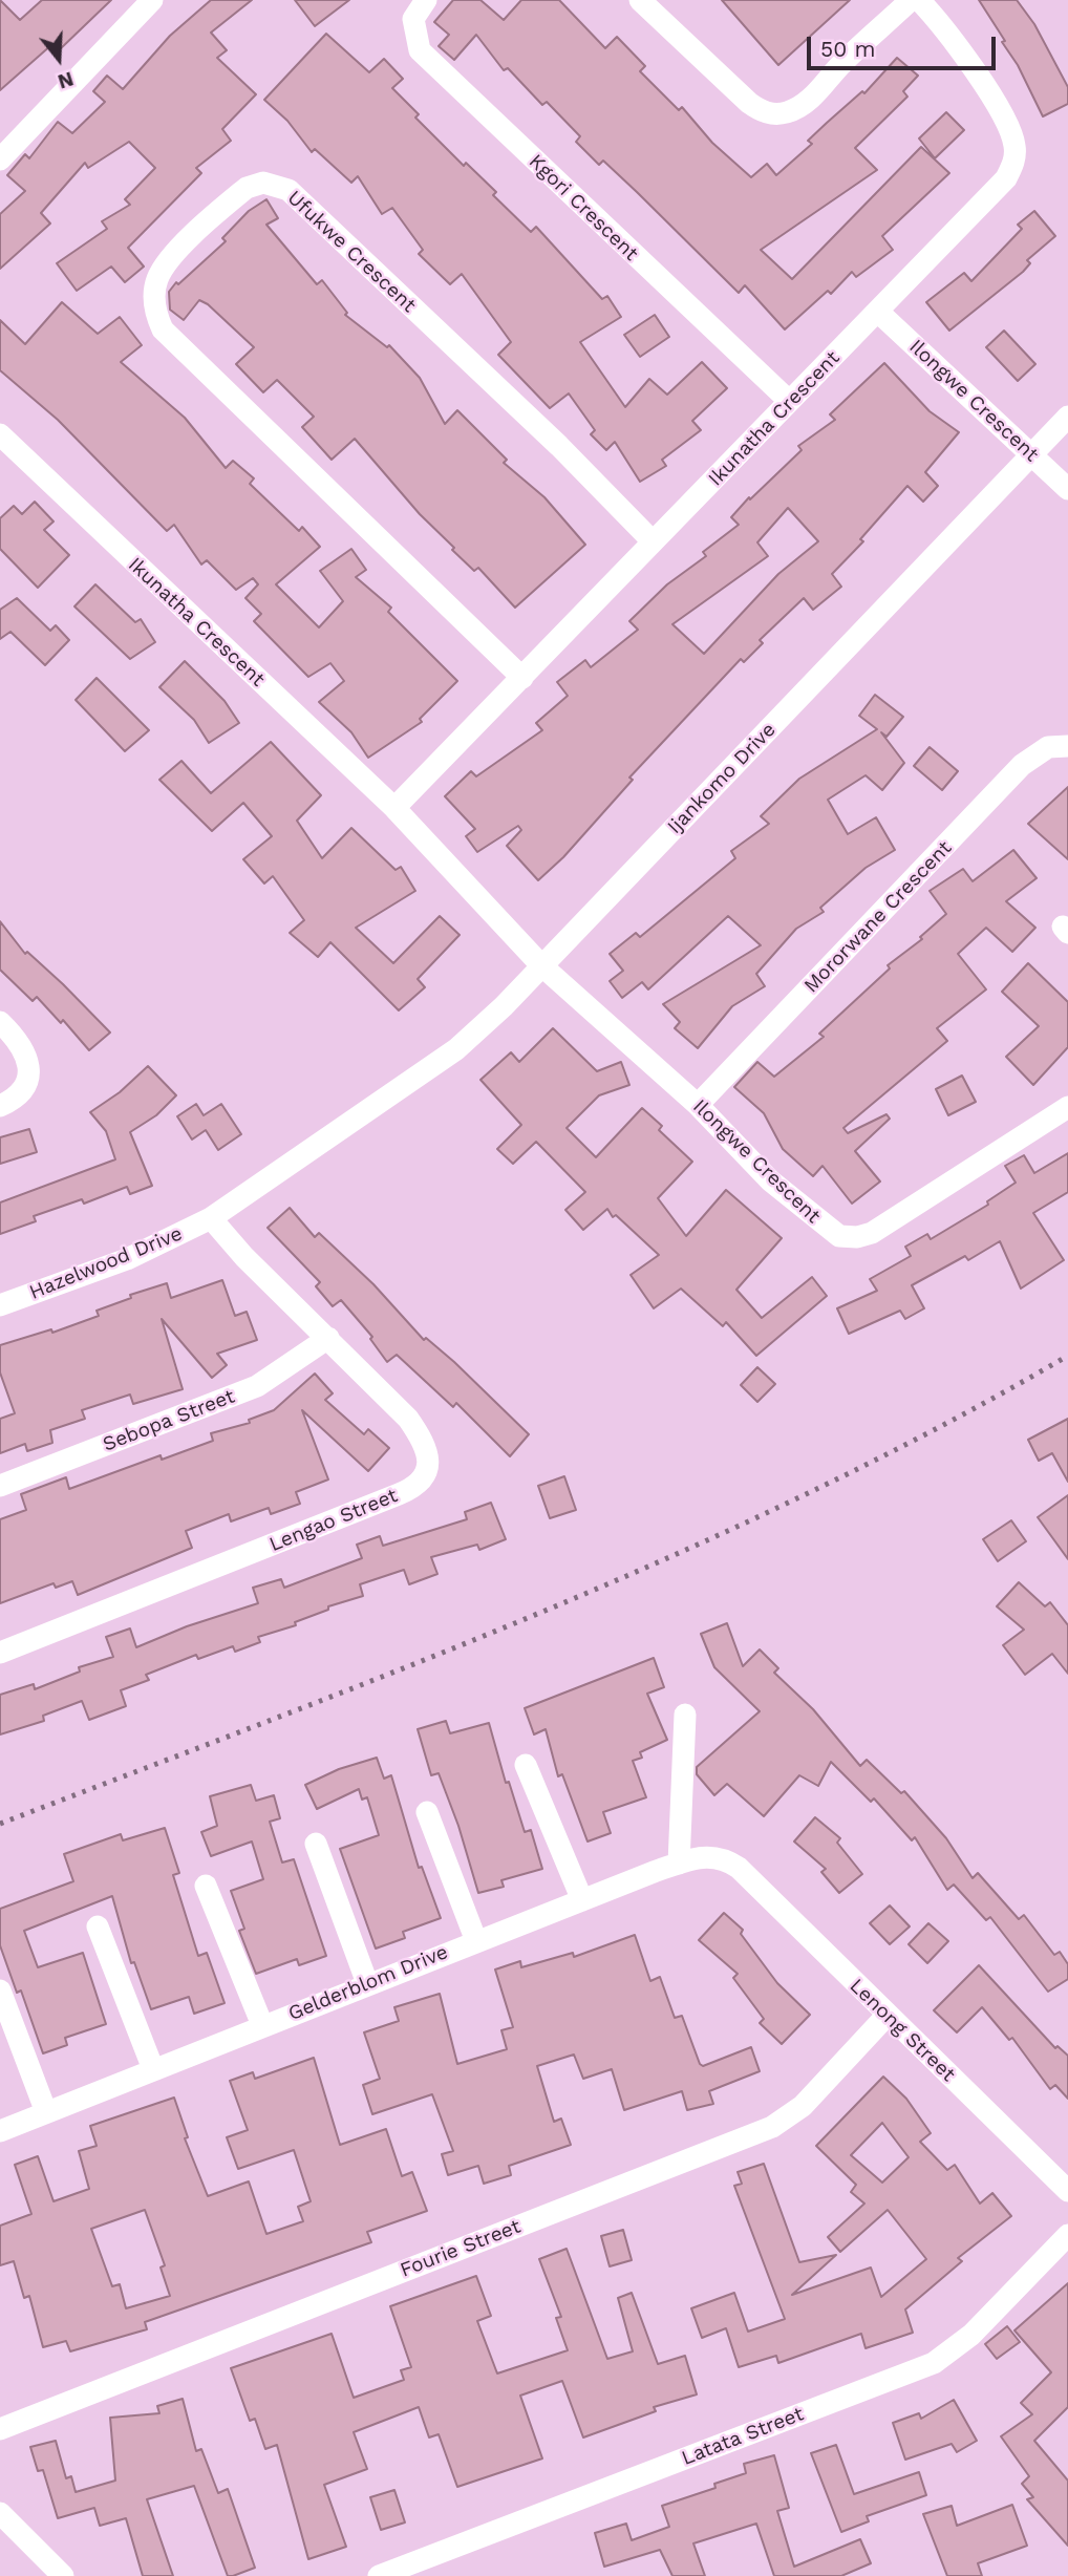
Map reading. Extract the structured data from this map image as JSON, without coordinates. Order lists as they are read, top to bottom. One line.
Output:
{"streets":{"street":["Kgori Crescent","Ufukwe Crescent","Ilongwe Crescent","Ikunatha Crescent","Ijankomo Drive","Mororwane Crescent","Hazelwood Drive","Sebopa Street","Lengao Street","Gelderblom Drive","Lenong Street","Fourie Street","Latata Street"]},"crossings":[["Kgori Crescent","Ikunatha Crescent"],["Ufukwe Crescent","Ikunatha Crescent"],["Ilongwe Crescent","Ikunatha Crescent"],["Ilongwe Crescent","Ijankomo Drive"],["Ilongwe Crescent","Mororwane Crescent"],["Ikunatha Crescent","Ijankomo Drive"],["Ijankomo Drive","Hazelwood Drive"],["Hazelwood Drive","Lengao Street"],["Sebopa Street","Lengao Street"],["Gelderblom Drive","Lenong Street"],["Lenong Street","Fourie Street"]],"scale_bar":"50 m","north":"bottom"}
